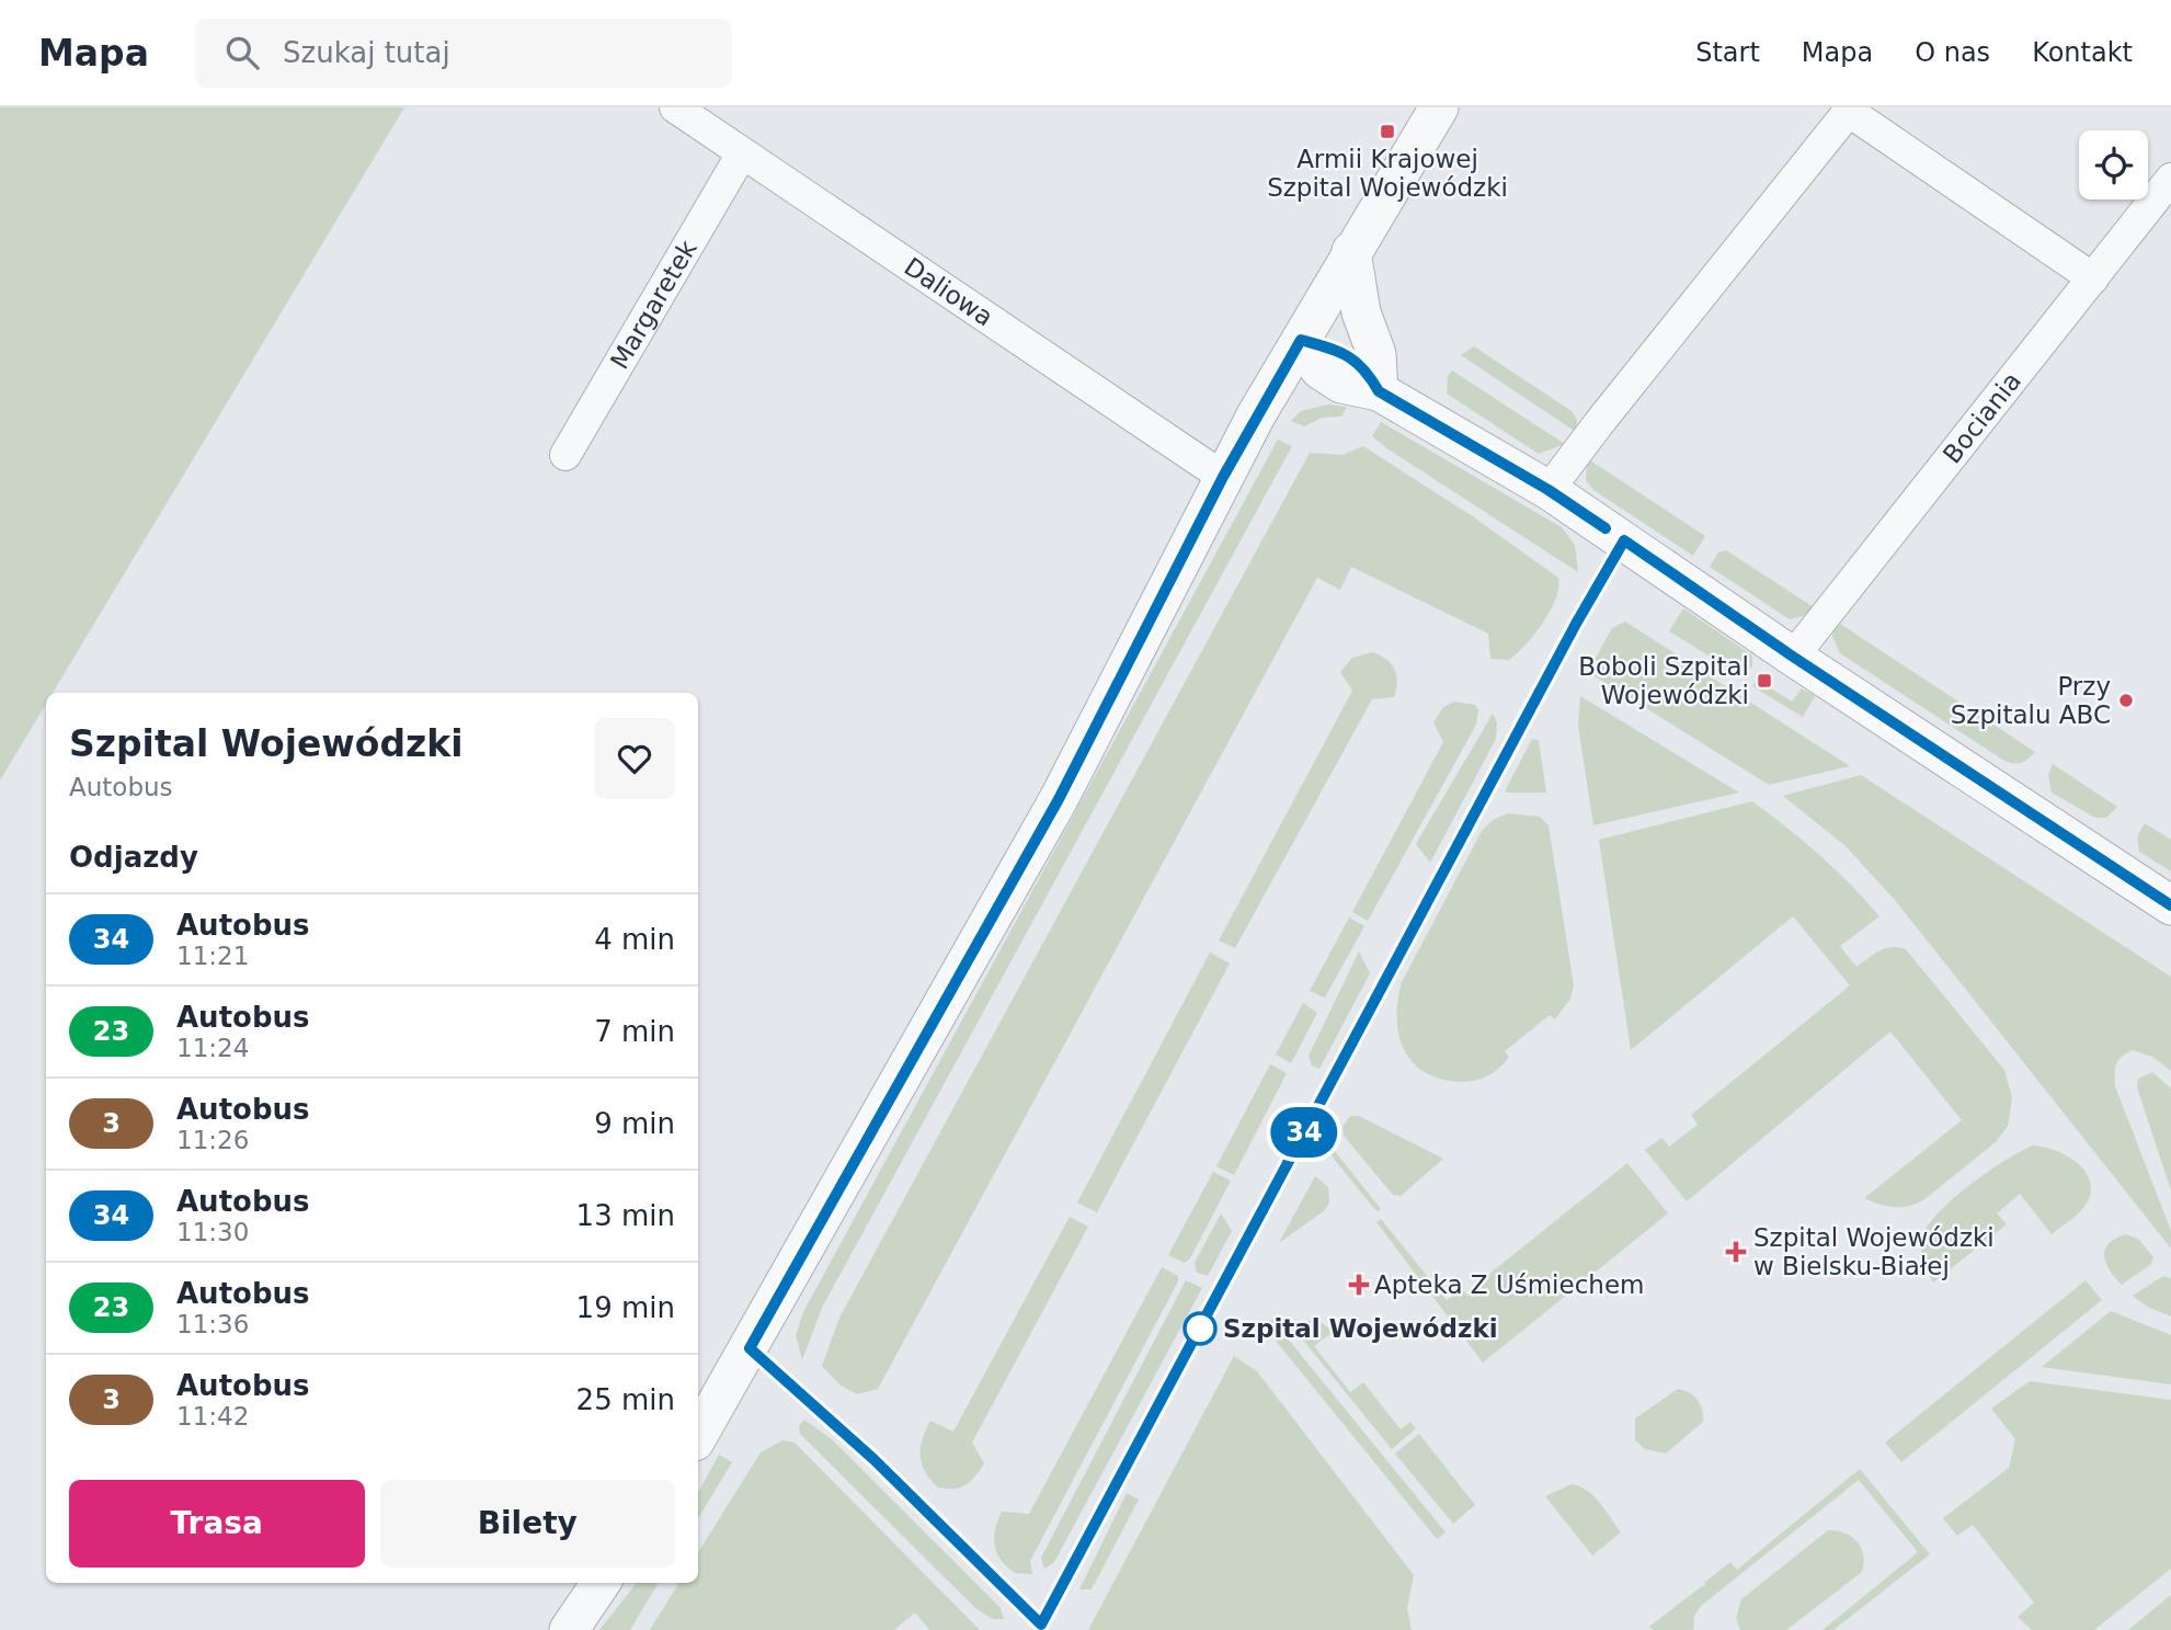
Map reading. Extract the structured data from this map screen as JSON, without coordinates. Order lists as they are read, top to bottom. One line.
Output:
{"streets":{"street":["Daliowa","Margaretek","Bociania"]},"crossings":[["Daliowa","Margaretek"]],"places":{"transit":["Armii Krajowej Szpital Wojewódzki","Boboli Szpital Wojewódzki"],"other":["Przy Szpitalu ABC","Szpital Wojewódzki"],"health":["Szpital Wojewódzki w Bielsku-Białej","Apteka Z Uśmiechem"]},"lines":["bus line 34"],"page":{"header":"Mapa","search":"Szukaj tutaj","nav":["Start","Mapa","O nas","Kontakt"],"on_map":"34","heading":[["Szpital Wojewódzki","Autobus"],"Odjazdy"],"list":[{"mark":"34","name":"Autobus","note":"11:21","value":"4 min"},{"mark":"23","name":"Autobus","note":"11:24","value":"7 min"},{"mark":"3","name":"Autobus","note":"11:26","value":"9 min"},{"mark":"34","name":"Autobus","note":"11:30","value":"13 min"},{"mark":"23","name":"Autobus","note":"11:36","value":"19 min"},{"mark":"3","name":"Autobus","note":"11:42","value":"25 min"}],"buttons":["Trasa","Bilety"]}}
